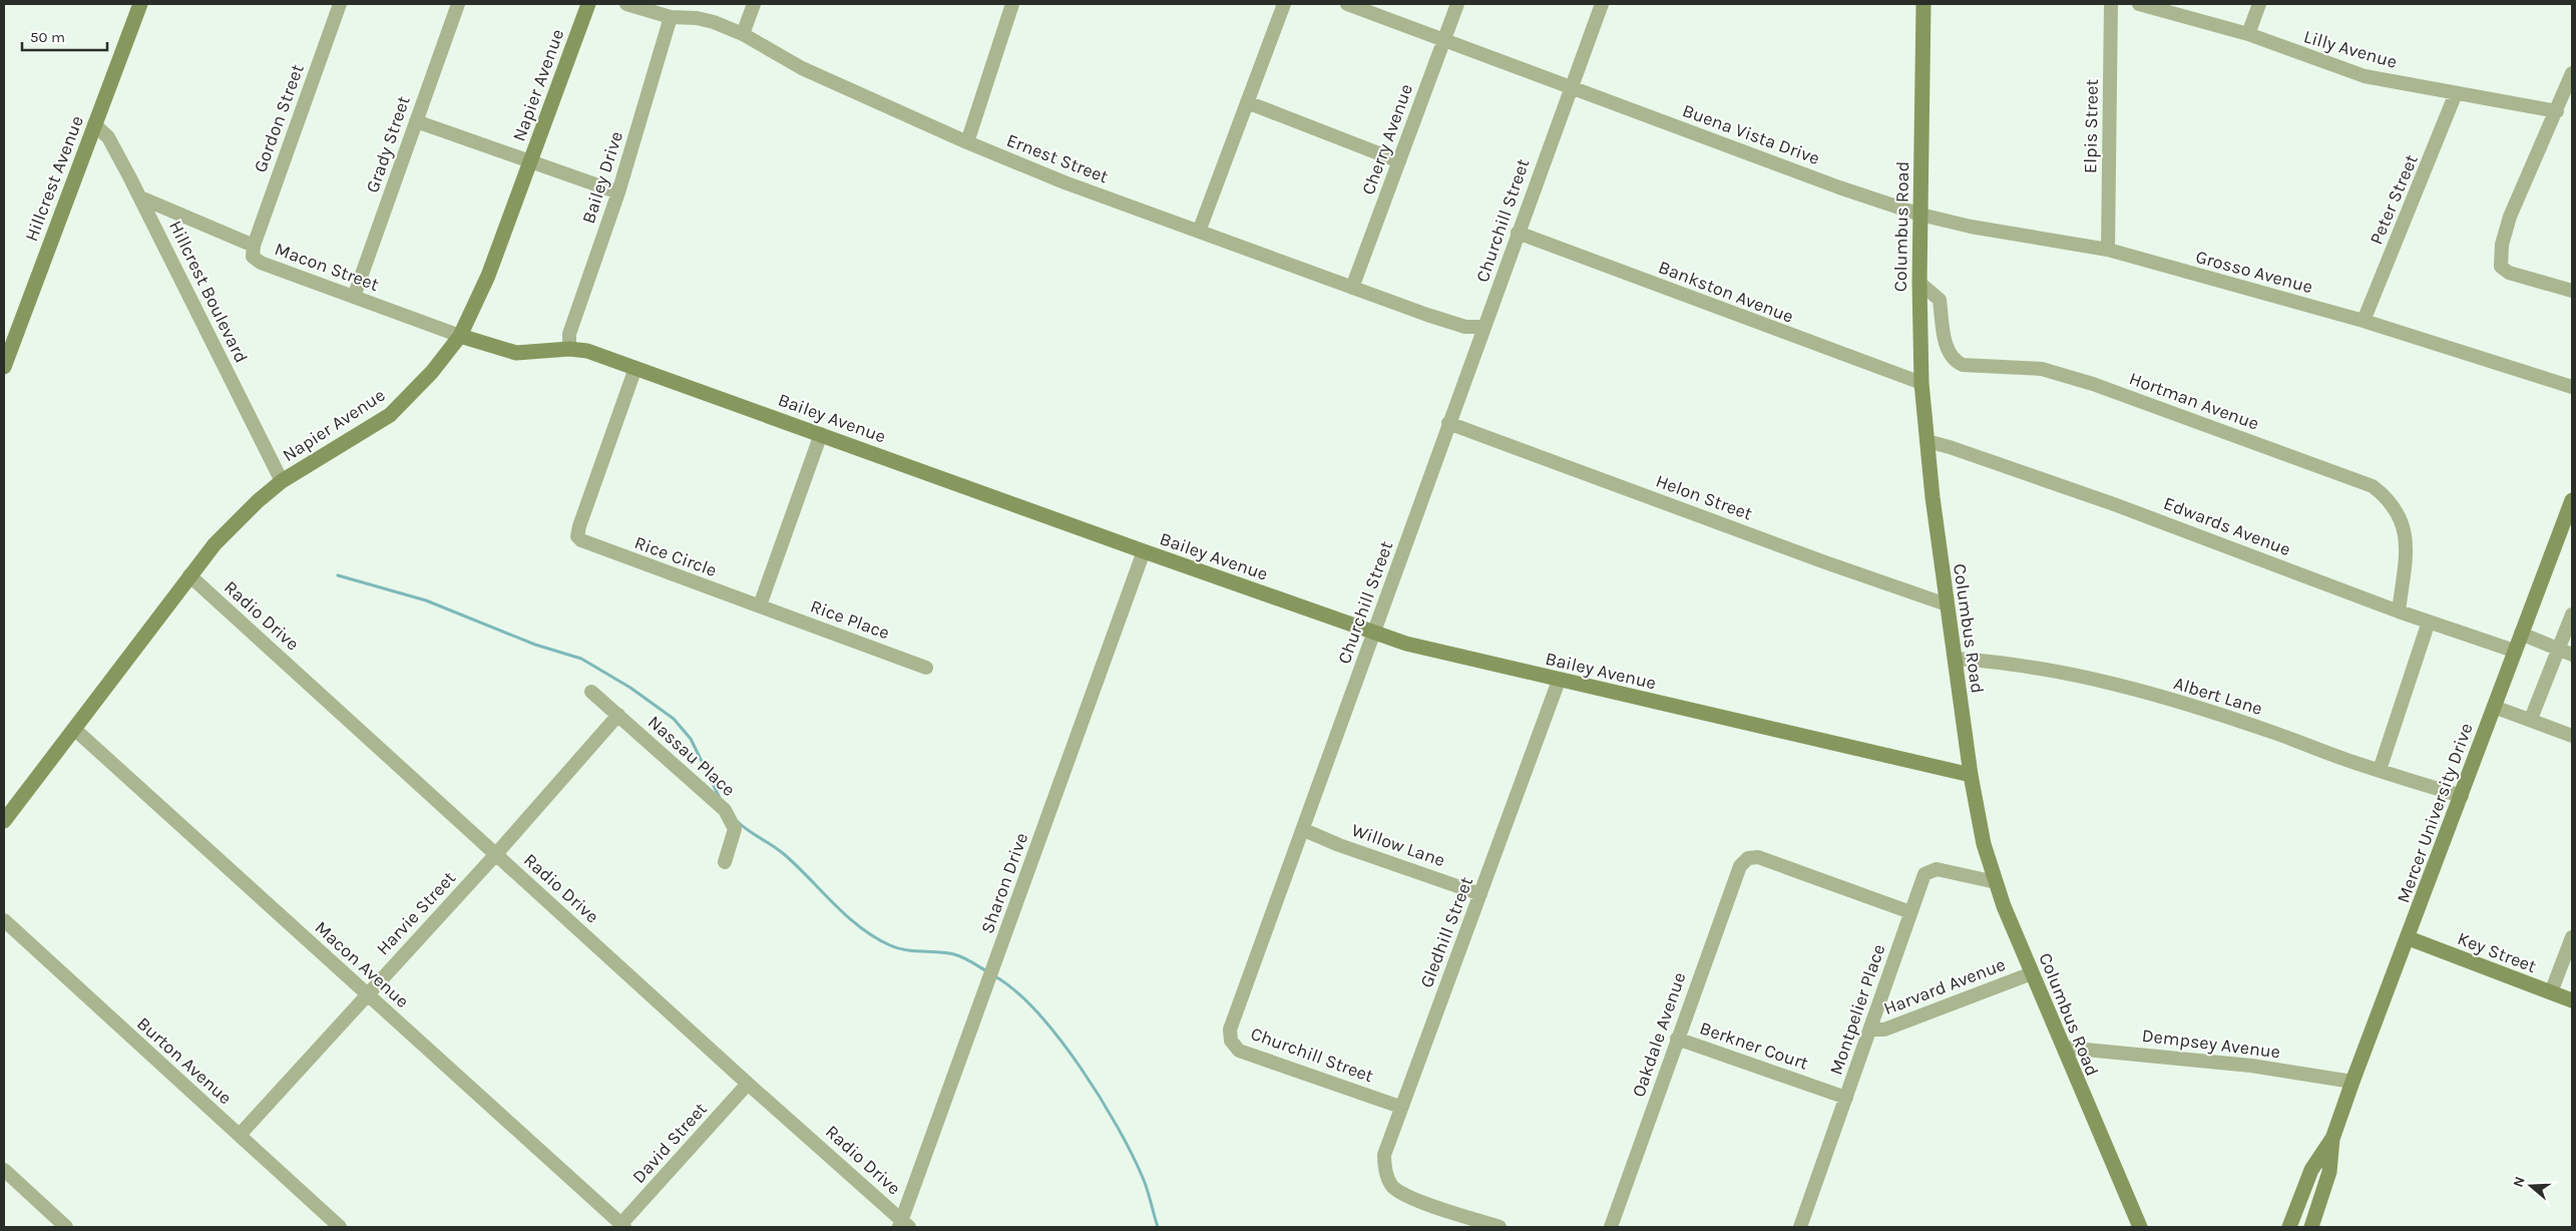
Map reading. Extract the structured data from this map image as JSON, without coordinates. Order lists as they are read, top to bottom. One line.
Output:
{"streets":{"street":["Lilly Avenue","Napier Avenue","Gordon Street","Elpis Street","Buena Vista Drive","Cherry Avenue","Grady Street","Ernest Street","Bailey Drive","Hillcrest Avenue","Peter Street","Churchill Street","Columbus Road","Macon Street","Grosso Avenue","Hillcrest Boulevard","Bankston Avenue","Hortman Avenue","Bailey Avenue","Helon Street","Edwards Avenue","Rice Circle","Radio Drive","Rice Place","Albert Lane","Nassau Place","Mercer University Drive","Willow Lane","Sharon Drive","Harvie Street","Gledhill Street","Key Street","Macon Avenue","Harvard Avenue","Montpelier Place","Oakdale Avenue","Dempsey Avenue","Berkner Court","Burton Avenue","David Street"]},"crossings":[["Lilly Avenue","Peter Street"],["Napier Avenue","Macon Street"],["Napier Avenue","Hillcrest Boulevard"],["Napier Avenue","Bailey Avenue"],["Napier Avenue","Radio Drive"],["Napier Avenue","Macon Avenue"],["Gordon Street","Macon Street"],["Elpis Street","Grosso Avenue"],["Buena Vista Drive","Cherry Avenue"],["Buena Vista Drive","Churchill Street"],["Buena Vista Drive","Columbus Road"],["Buena Vista Drive","Grosso Avenue"],["Cherry Avenue","Ernest Street"],["Grady Street","Macon Street"],["Ernest Street","Bailey Drive"],["Ernest Street","Churchill Street"],["Bailey Drive","Bailey Avenue"],["Hillcrest Avenue","Hillcrest Boulevard"],["Peter Street","Grosso Avenue"],["Churchill Street","Bankston Avenue"],["Churchill Street","Bailey Avenue"],["Churchill Street","Helon Street"],["Churchill Street","Willow Lane"],["Churchill Street","Gledhill Street"],["Columbus Road","Grosso Avenue"],["Columbus Road","Bankston Avenue"],["Columbus Road","Hortman Avenue"],["Columbus Road","Bailey Avenue"],["Columbus Road","Helon Street"],["Columbus Road","Edwards Avenue"],["Columbus Road","Albert Lane"],["Columbus Road","Harvard Avenue"],["Columbus Road","Montpelier Place"],["Columbus Road","Dempsey Avenue"],["Macon Street","Hillcrest Boulevard"],["Macon Street","Bailey Avenue"],["Hortman Avenue","Edwards Avenue"],["Bailey Avenue","Rice Circle"],["Bailey Avenue","Sharon Drive"],["Bailey Avenue","Gledhill Street"],["Edwards Avenue","Mercer University Drive"],["Rice Circle","Rice Place"],["Radio Drive","Sharon Drive"],["Radio Drive","Harvie Street"],["Radio Drive","David Street"],["Albert Lane","Mercer University Drive"],["Nassau Place","Harvie Street"],["Mercer University Drive","Key Street"],["Mercer University Drive","Dempsey Avenue"],["Willow Lane","Gledhill Street"],["Harvie Street","Macon Avenue"],["Harvie Street","Burton Avenue"],["Macon Avenue","David Street"],["Harvard Avenue","Montpelier Place"],["Montpelier Place","Oakdale Avenue"],["Montpelier Place","Berkner Court"],["Oakdale Avenue","Berkner Court"]],"scale_bar":"50 m","north":"left"}
